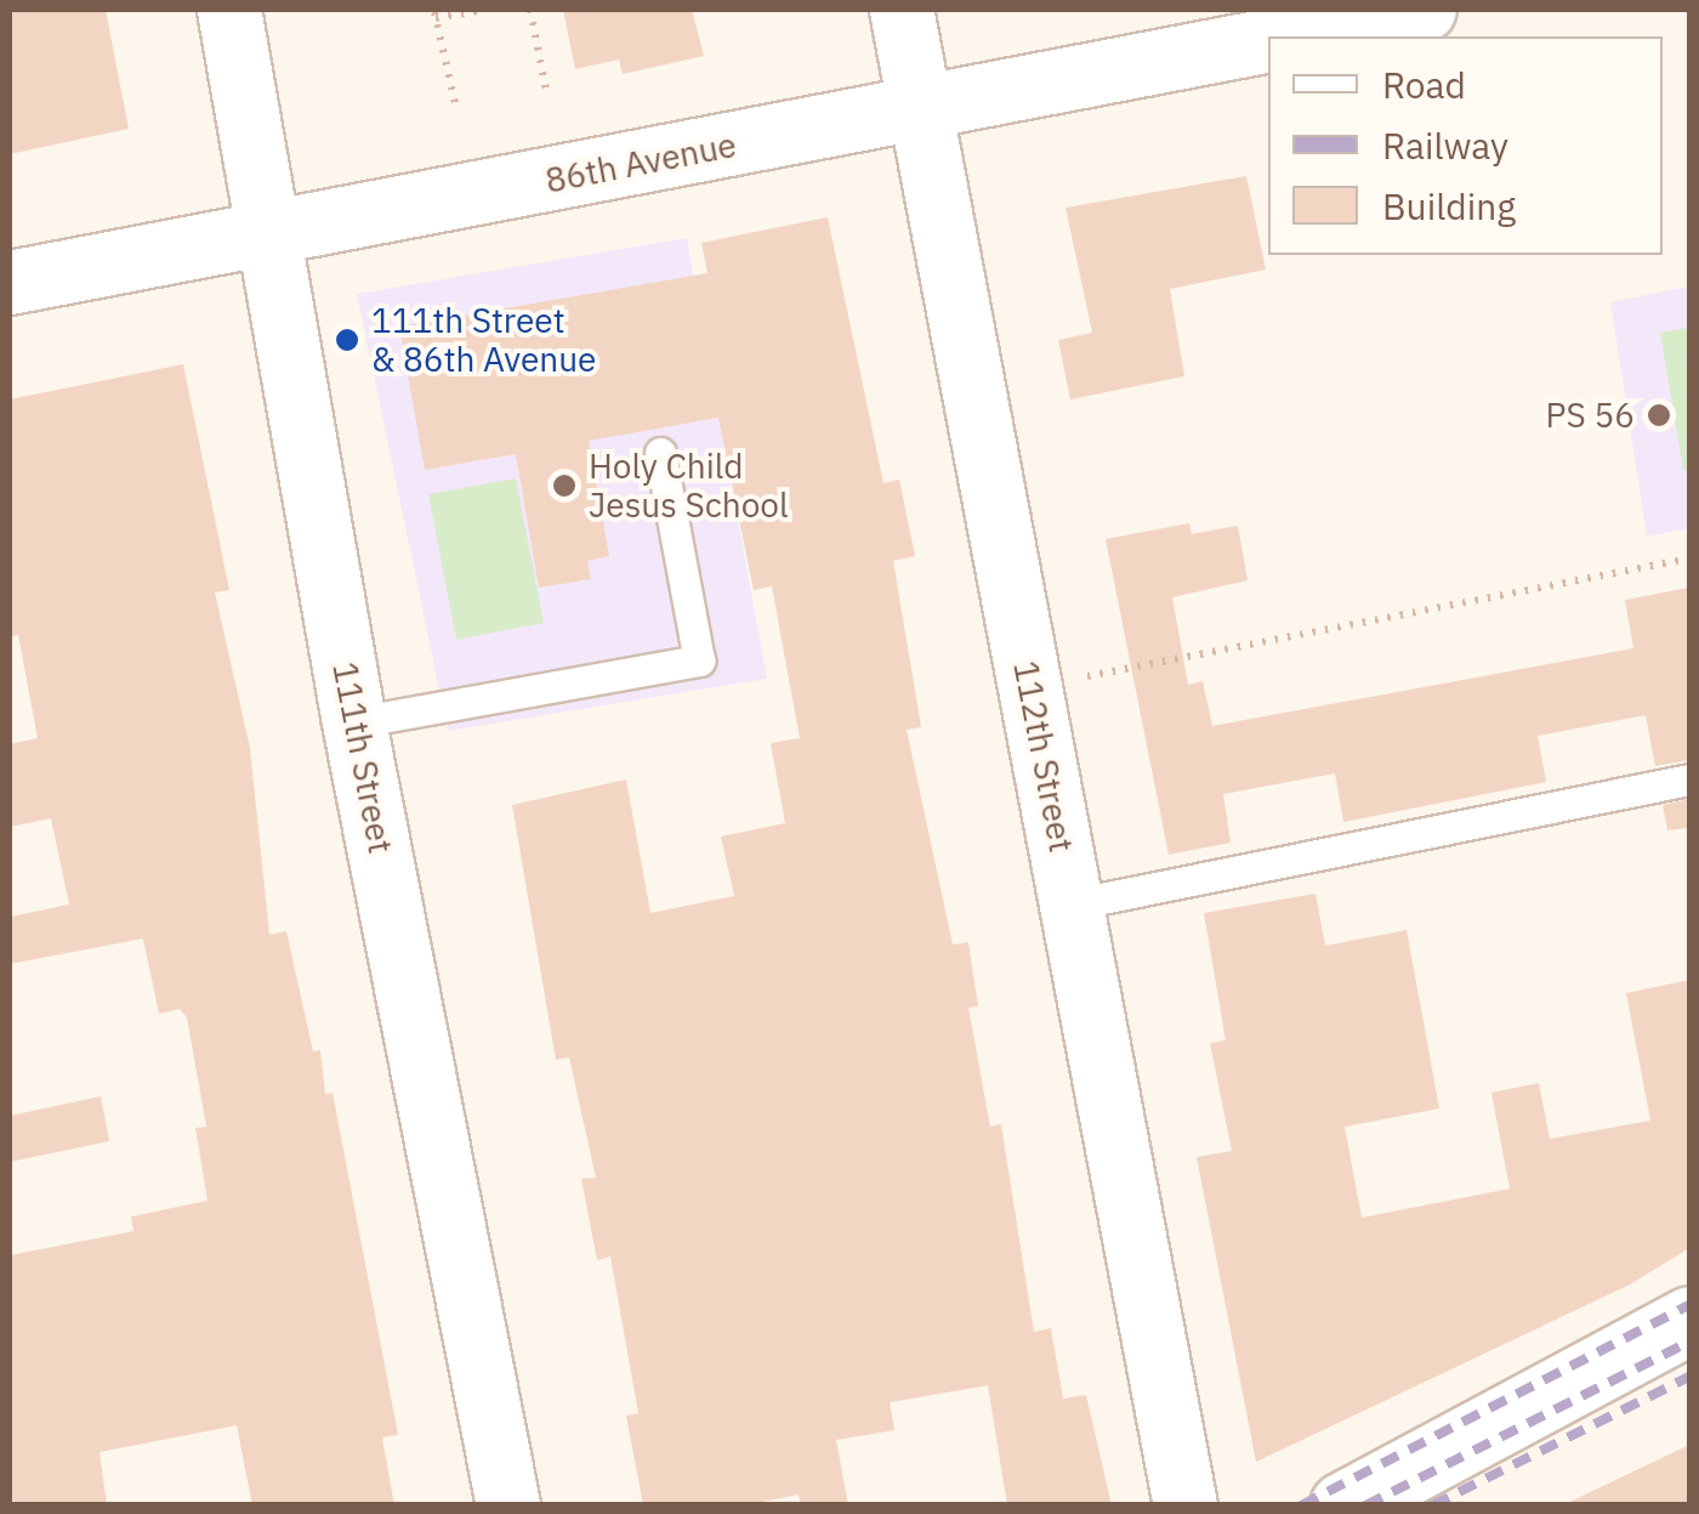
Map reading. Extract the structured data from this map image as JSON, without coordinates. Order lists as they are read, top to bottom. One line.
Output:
{"streets":{"street":["86th Avenue","112th Street","111th Street"]},"crossings":[["86th Avenue","112th Street"],["86th Avenue","111th Street"]],"places":["111th Street & 86th Avenue","PS 56","Holy Child Jesus School"],"legend":["Road","Railway","Building"]}
